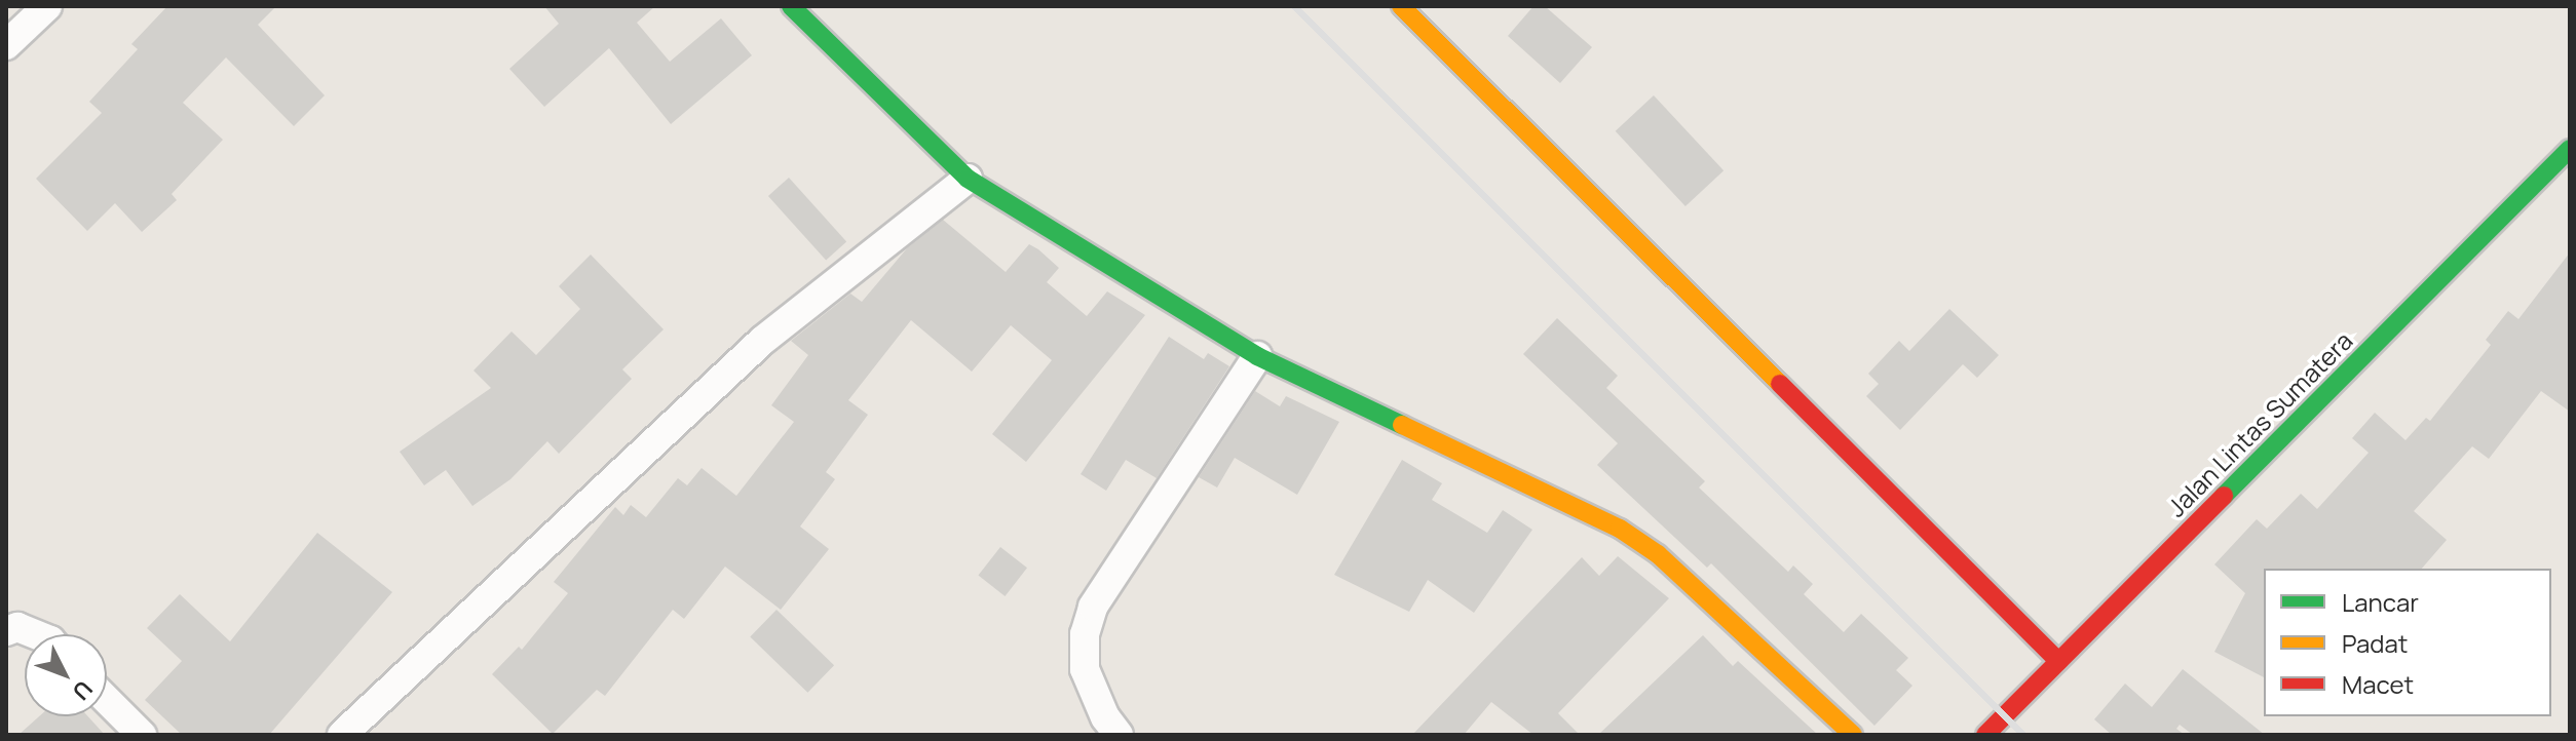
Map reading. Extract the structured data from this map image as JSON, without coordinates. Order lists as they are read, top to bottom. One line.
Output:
{"streets":{"main road":["Jalan Lintas Sumatera"]},"legend":["Lancar","Padat","Macet"],"north":"bottom right"}
